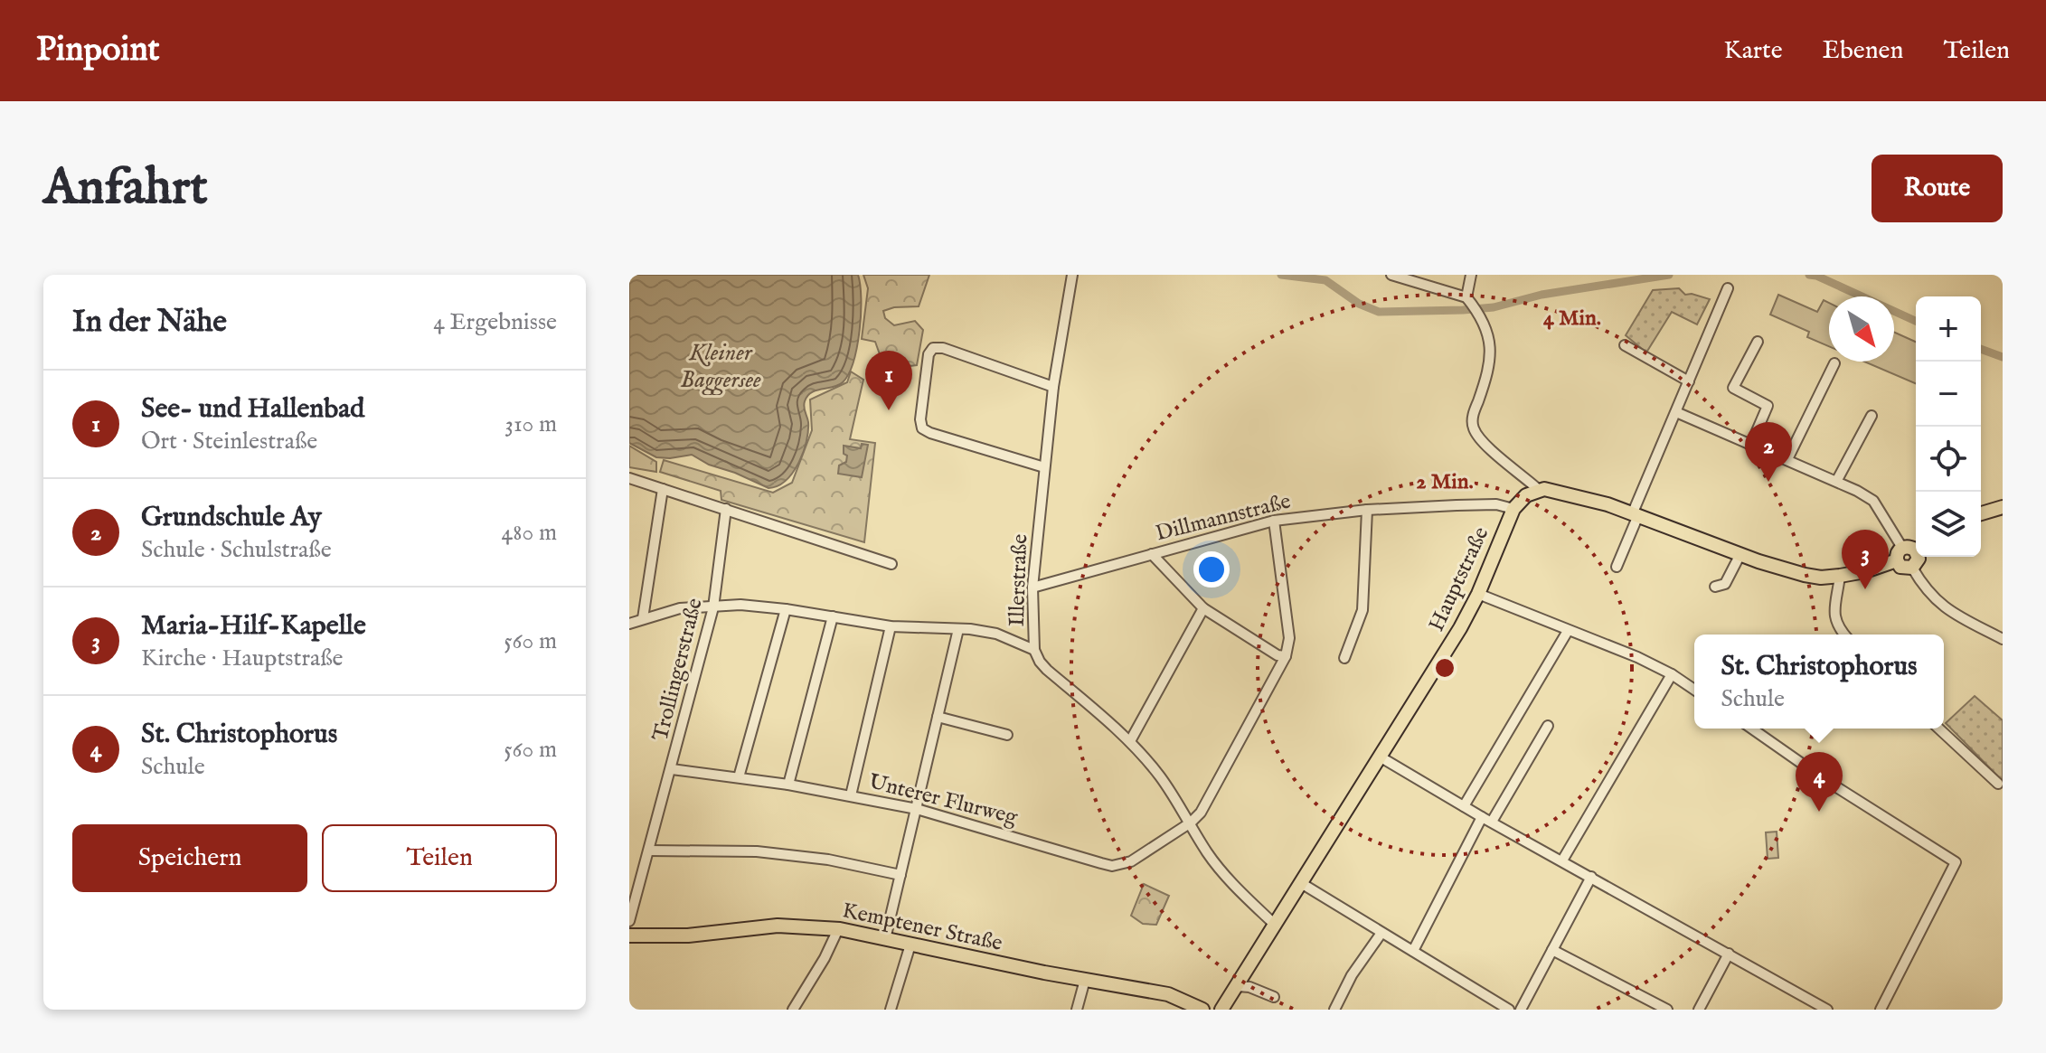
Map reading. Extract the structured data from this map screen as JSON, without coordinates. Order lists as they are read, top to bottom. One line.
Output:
{"streets":{"main road":["Hauptstraße","Kemptener Straße"],"street":["Dillmannstraße","Illerstraße","Trollingerstraße","Unterer Flurweg"]},"crossings":[["Dillmannstraße","Hauptstraße"],["Dillmannstraße","Illerstraße"],["Hauptstraße","Illerstraße"],["Illerstraße","Unterer Flurweg"],["Trollingerstraße","Unterer Flurweg"]],"water":["Kleiner Baggersee"],"north":"bottom right","page":{"header":"Pinpoint","nav":["Karte","Ebenen","Teilen"],"buttons":["Route",["Speichern","Teilen"]],"title":"Anfahrt","heading":["In der Nähe","4 Ergebnisse"],"map_buttons":["+","−"],"pins":["1","2","3","4"],"list":[{"mark":"1","name":"See- und Hallenbad","note":"Ort · Steinlestraße","value":"310 m"},{"mark":"2","name":"Grundschule Ay","note":"Schule · Schulstraße","value":"480 m"},{"mark":"3","name":"Maria-Hilf-Kapelle","note":"Kirche · Hauptstraße","value":"560 m"},{"mark":"4","name":"St. Christophorus","note":"Schule","value":"560 m"}],"popup":["St. Christophorus","Schule"]},"rings":["4 Min.","2 Min."]}
